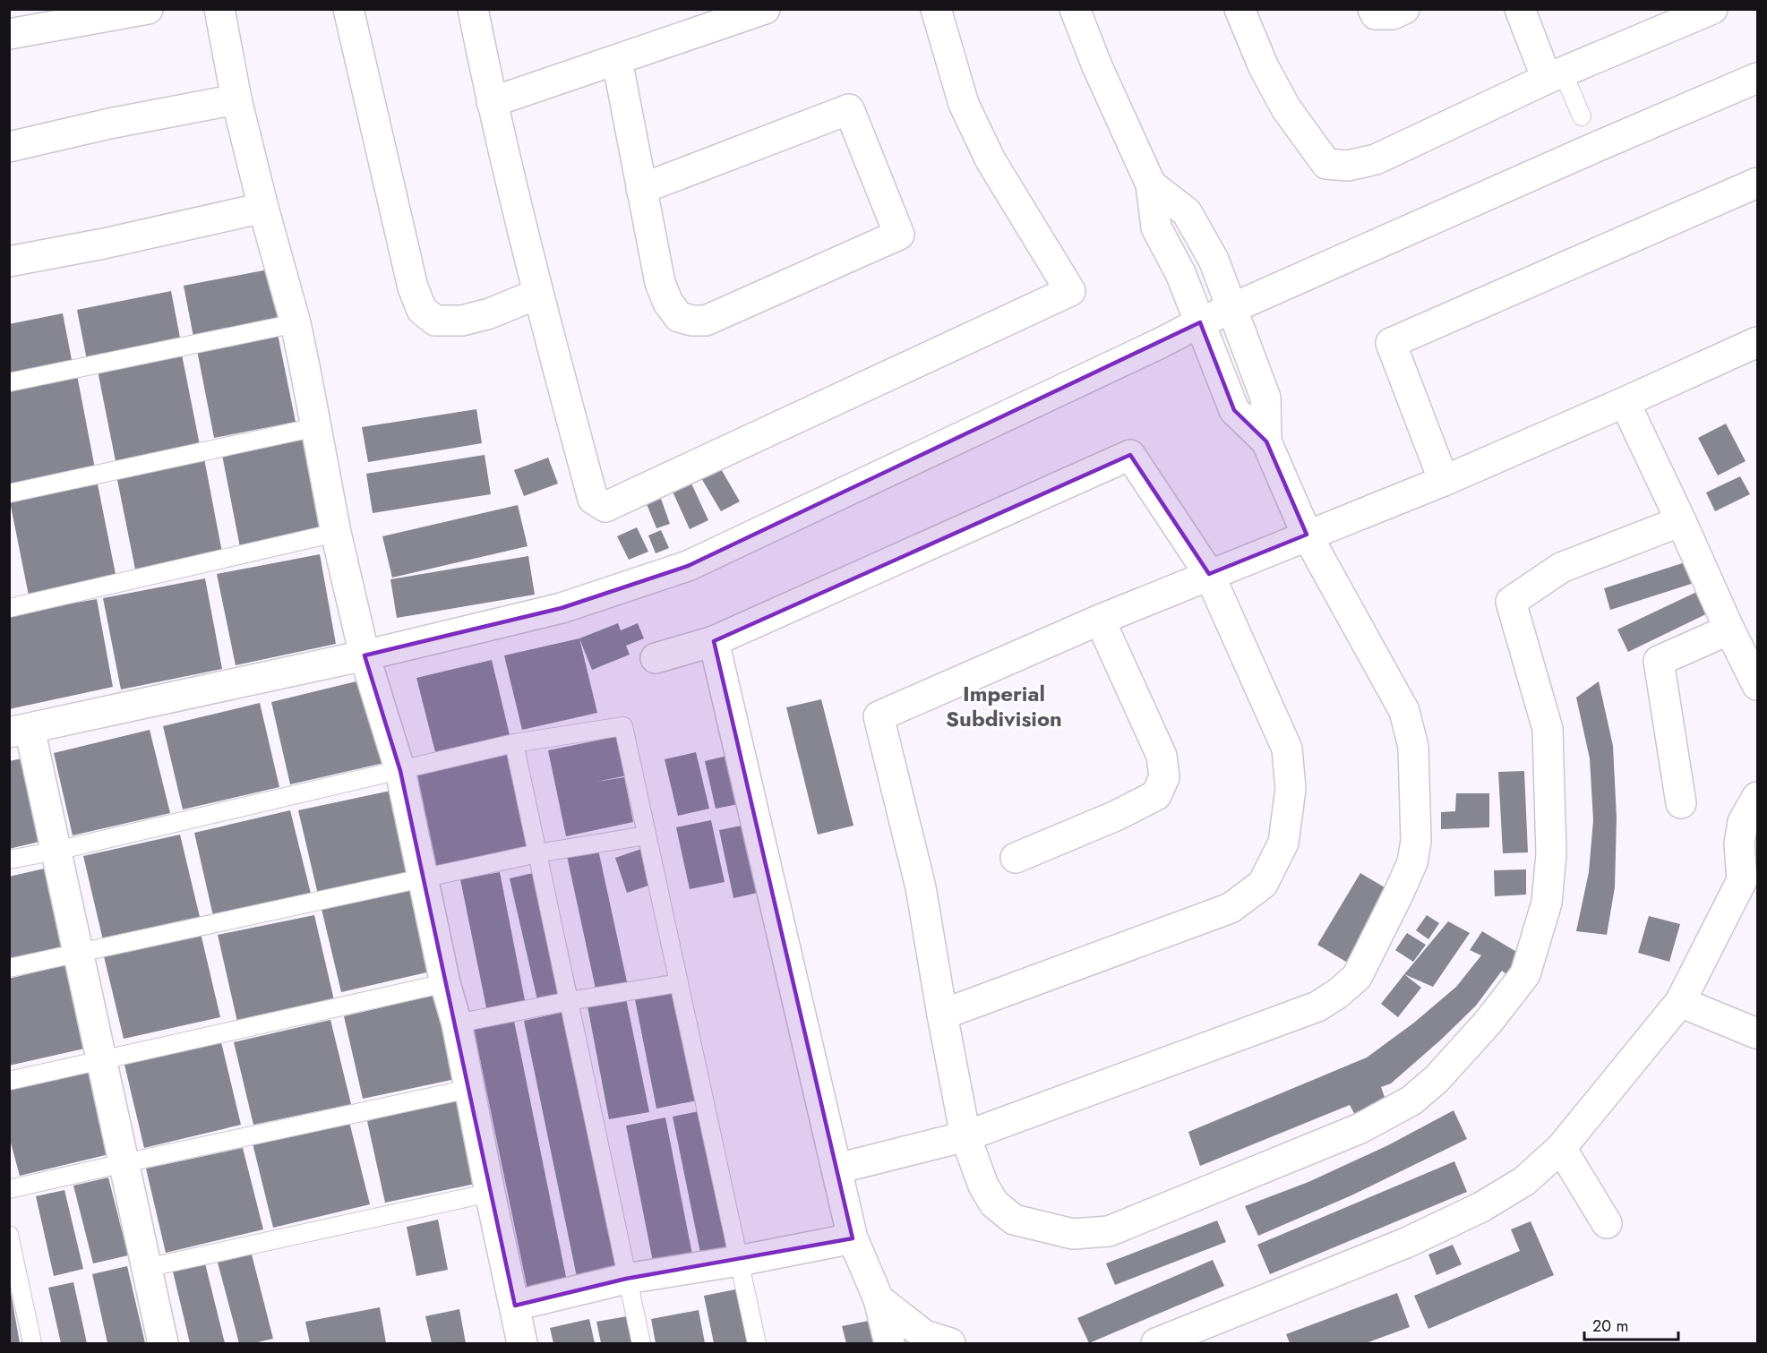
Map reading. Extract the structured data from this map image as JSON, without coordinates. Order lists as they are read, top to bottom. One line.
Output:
{"districts":["Imperial Subdivision"],"scale_bar":"20 m"}
